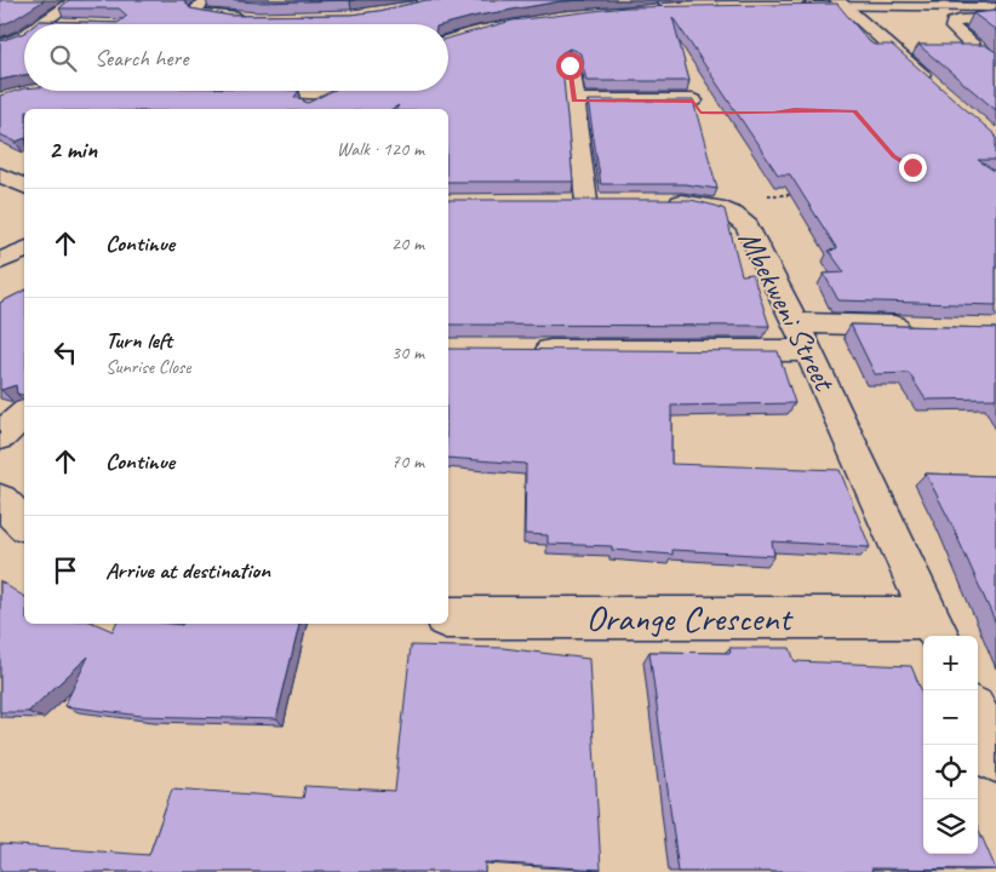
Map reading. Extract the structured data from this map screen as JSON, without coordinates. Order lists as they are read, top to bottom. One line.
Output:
{"streets":{"street":["Mbekweni Street","Orange Crescent"]},"crossings":[["Mbekweni Street","Orange Crescent"]],"page":{"search":"Search here","heading":["2 min","Walk · 120 m"],"list":[["Continue","20 m"],["Turn left","Sunrise Close","30 m"],["Continue","70 m"],"Arrive at destination"],"map_buttons":["+","−"]}}
